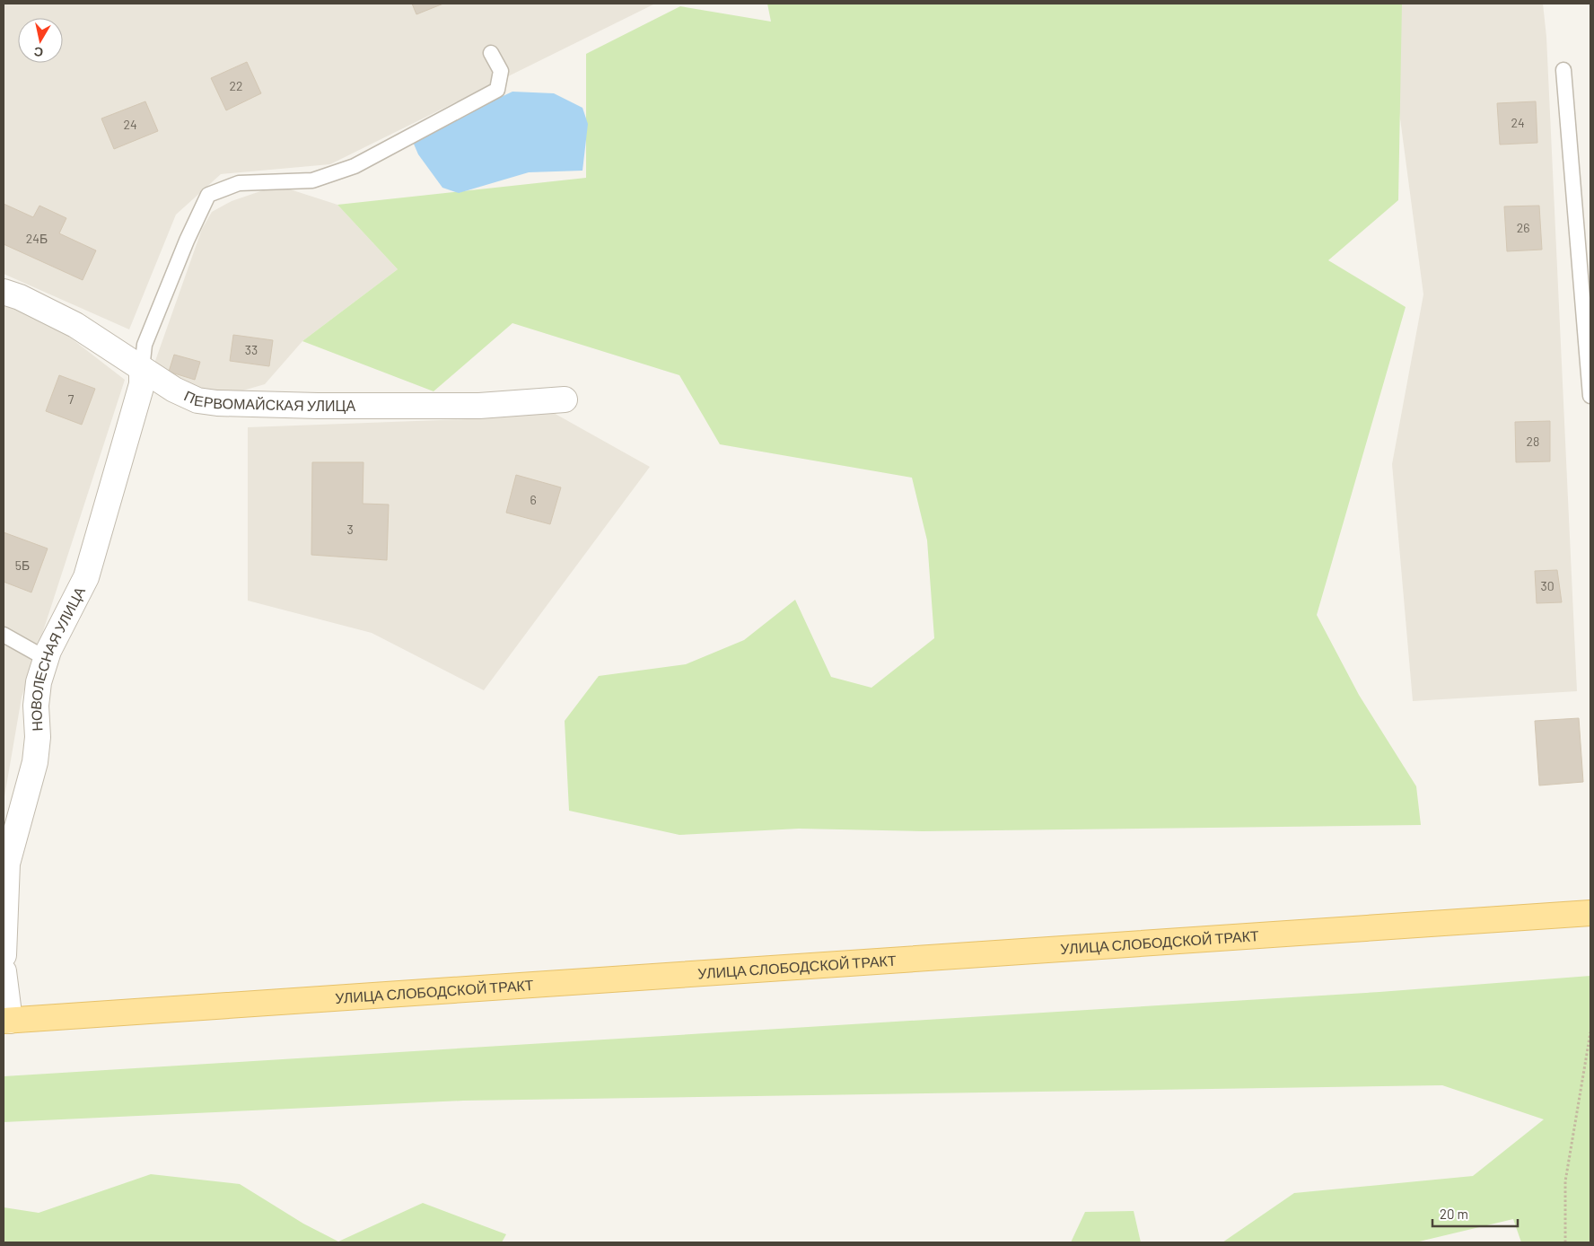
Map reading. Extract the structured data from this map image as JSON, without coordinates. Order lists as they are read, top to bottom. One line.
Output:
{"streets":{"main road":["УЛИЦА СЛОБОДСКОЙ ТРАКТ"],"street":["ПЕРВОМАЙСКАЯ УЛИЦА","НОВОЛЕСНАЯ УЛИЦА"]},"crossings":[["ПЕРВОМАЙСКАЯ УЛИЦА","НОВОЛЕСНАЯ УЛИЦА"]],"house_numbers":["22","24","24","26","24Б","33","7","28","6","3","5Б","30"],"scale_bar":"20 m","north":"bottom"}
